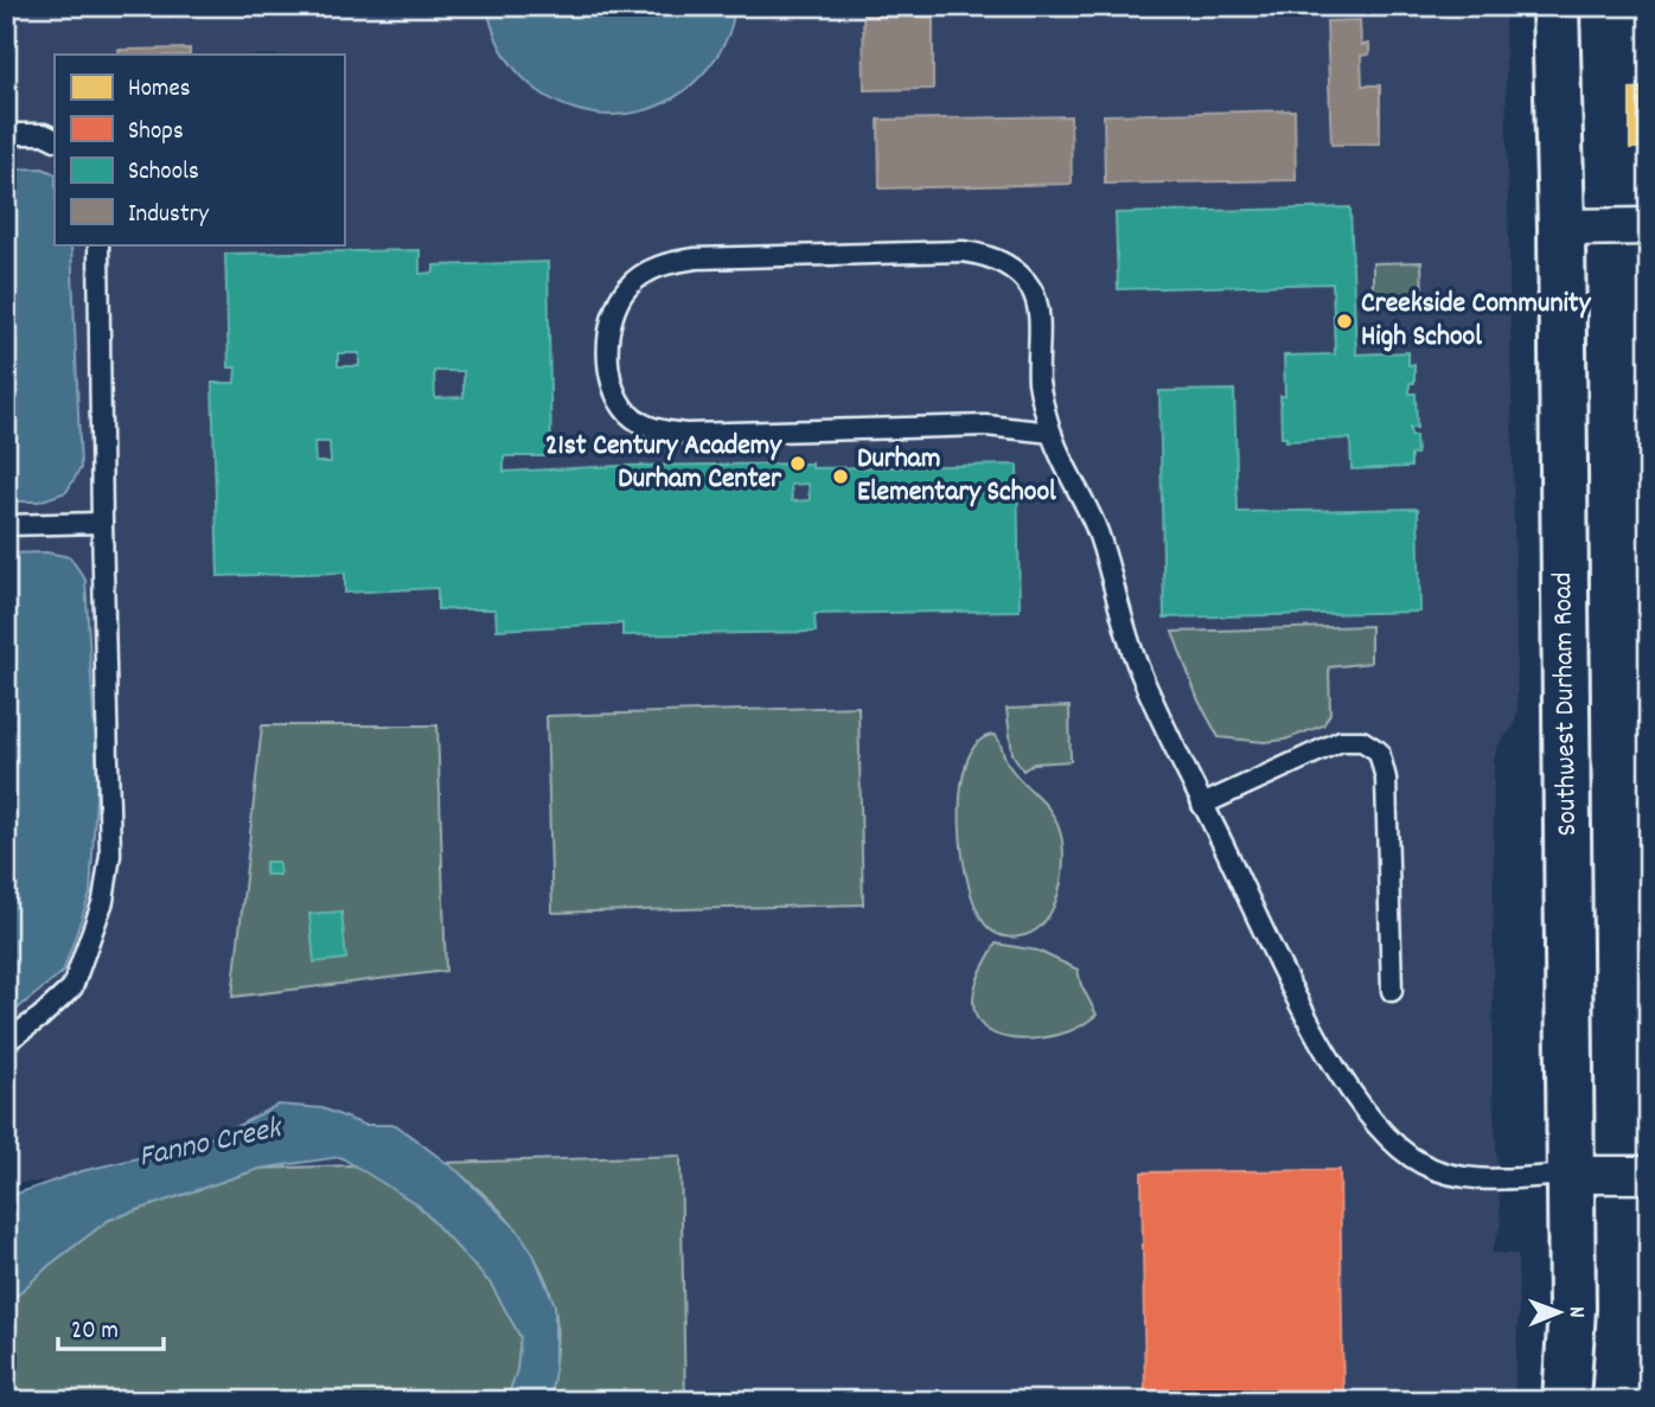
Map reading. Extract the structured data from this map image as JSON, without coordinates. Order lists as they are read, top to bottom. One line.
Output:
{"streets":{"main road":["Southwest Durham Road"]},"water":["Fanno Creek"],"places":["Creekside Community High School","21st Century Academy Durham Center","Durham Elementary School"],"legend":["Homes","Shops","Schools","Industry"],"scale_bar":"20 m","north":"right"}
